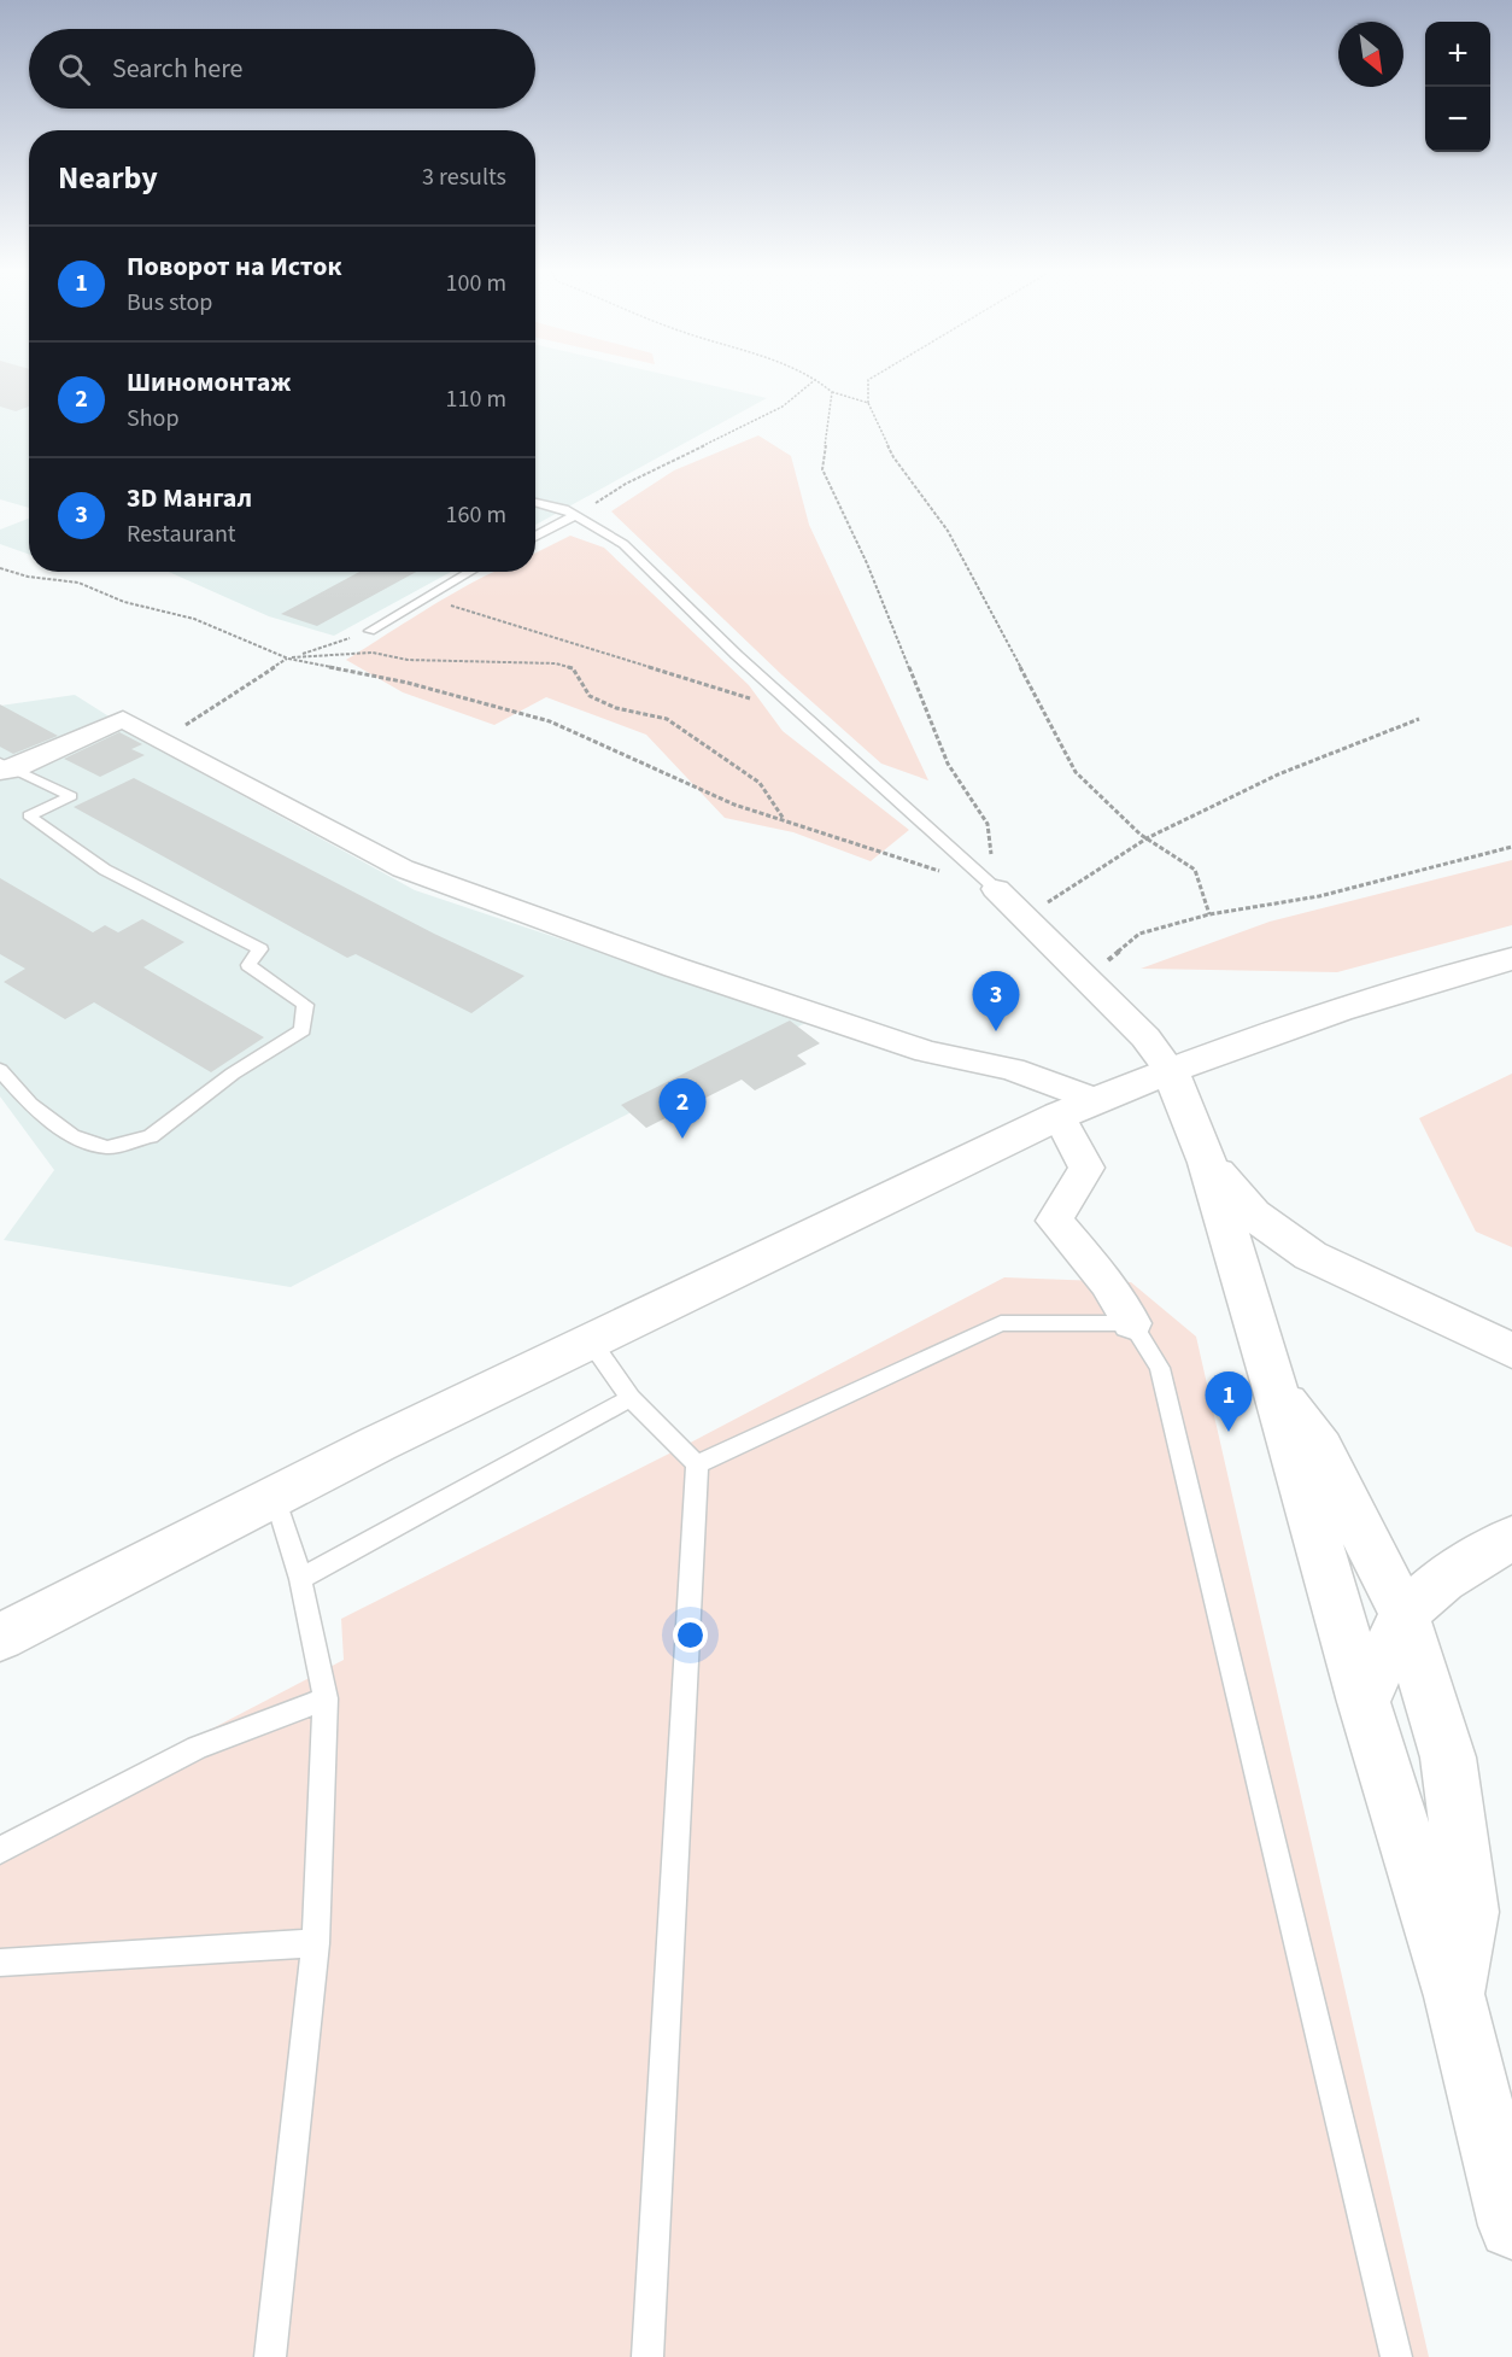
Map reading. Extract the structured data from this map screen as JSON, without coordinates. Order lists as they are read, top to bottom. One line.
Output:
{"north":"bottom right","page":{"map_buttons":["+","−"],"search":"Search here","heading":["Nearby","3 results"],"list":[{"mark":"1","name":"Поворот на Исток","note":"Bus stop","value":"100 m"},{"mark":"2","name":"Шиномонтаж","note":"Shop","value":"110 m"},{"mark":"3","name":"3D Мангал","note":"Restaurant","value":"160 m"}],"pins":["3","2","1"]}}
